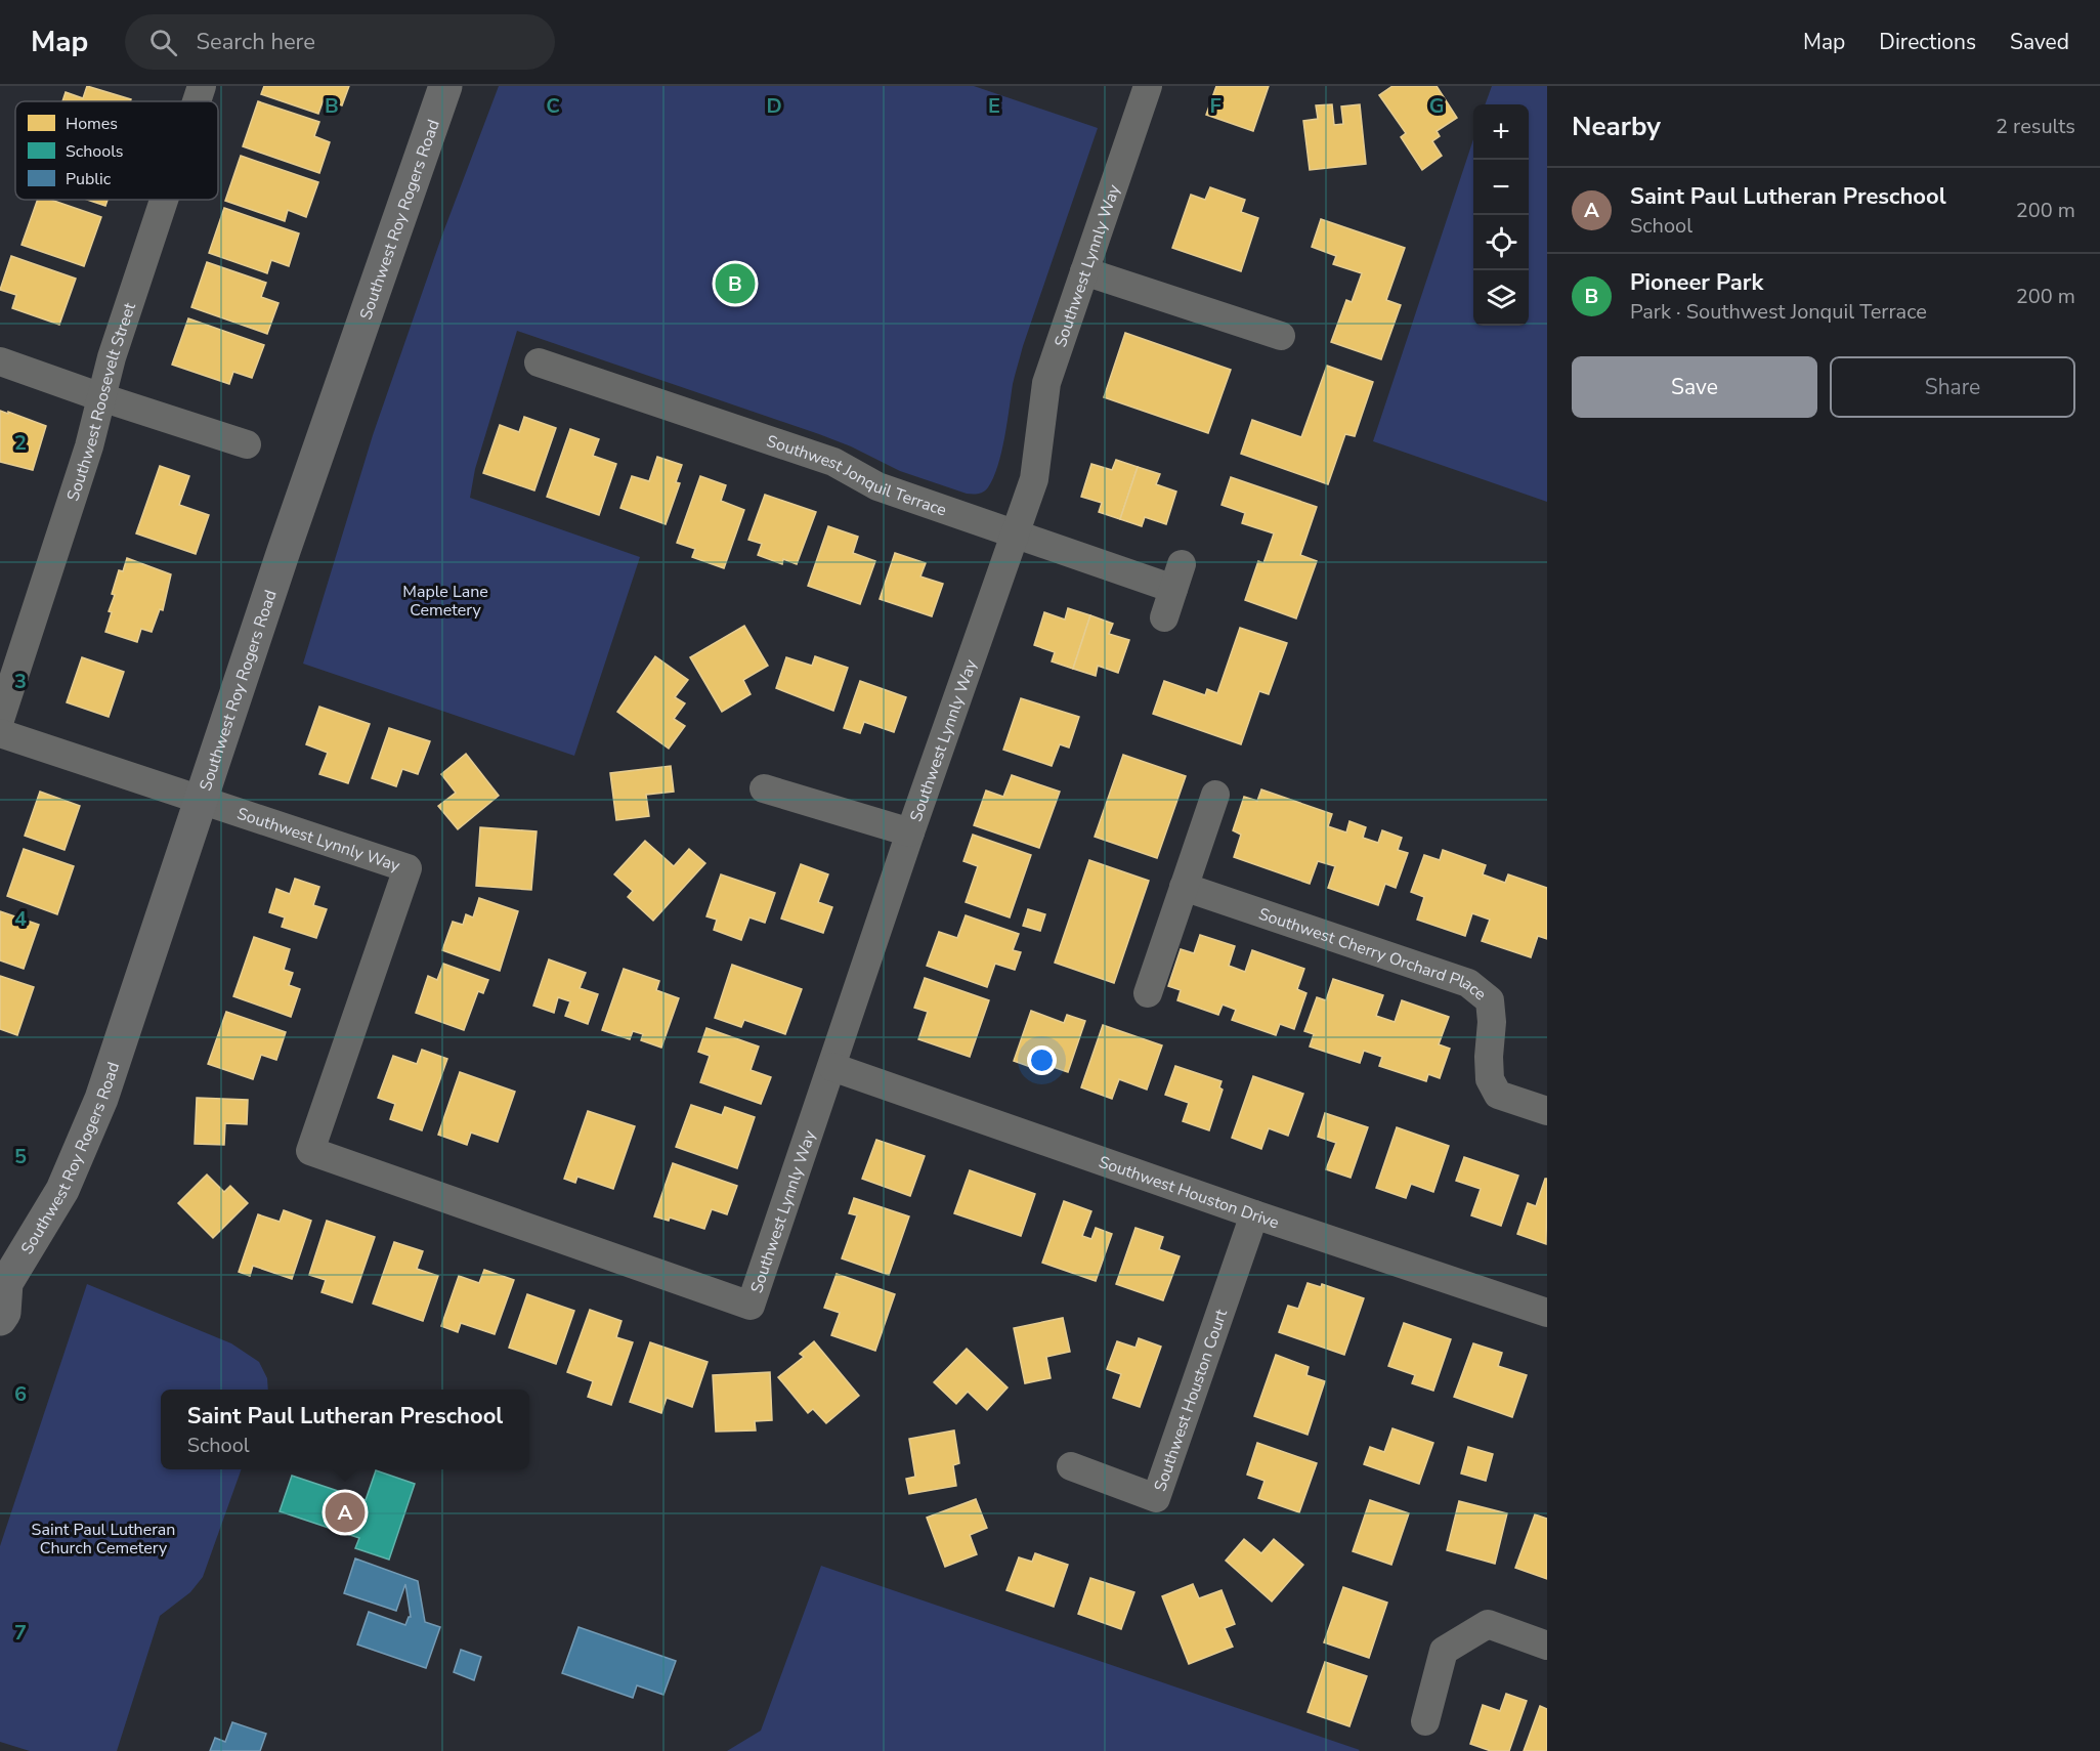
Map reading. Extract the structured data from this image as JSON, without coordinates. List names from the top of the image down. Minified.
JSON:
{"streets":{"main road":["Southwest Roy Rogers Road"],"street":["Southwest Lynnly Way","Southwest Roosevelt Street","Southwest Jonquil Terrace","Southwest Cherry Orchard Place","Southwest Houston Drive","Southwest Houston Court"]},"crossings":[["Southwest Roy Rogers Road","Southwest Lynnly Way"],["Southwest Lynnly Way","Southwest Jonquil Terrace"],["Southwest Lynnly Way","Southwest Houston Drive"],["Southwest Houston Drive","Southwest Houston Court"]],"parks":["Maple Lane Cemetery","Saint Paul Lutheran Church Cemetery"],"legend":["Homes","Schools","Public"],"page":{"header":"Map","search":"Search here","nav":["Map","Directions","Saved"],"heading":["Nearby","2 results"],"map_buttons":["+","−"],"list":[{"mark":"A","name":"Saint Paul Lutheran Preschool","note":"School","value":"200 m"},{"mark":"B","name":"Pioneer Park","note":"Park · Southwest Jonquil Terrace","value":"200 m"}],"pins":["B","A"],"buttons":["Save","Share"],"popup":["Saint Paul Lutheran Preschool","School"]},"grid":{"columns":["B","C","D","E","F","G"],"rows":["2","3","4","5","6","7"]}}
